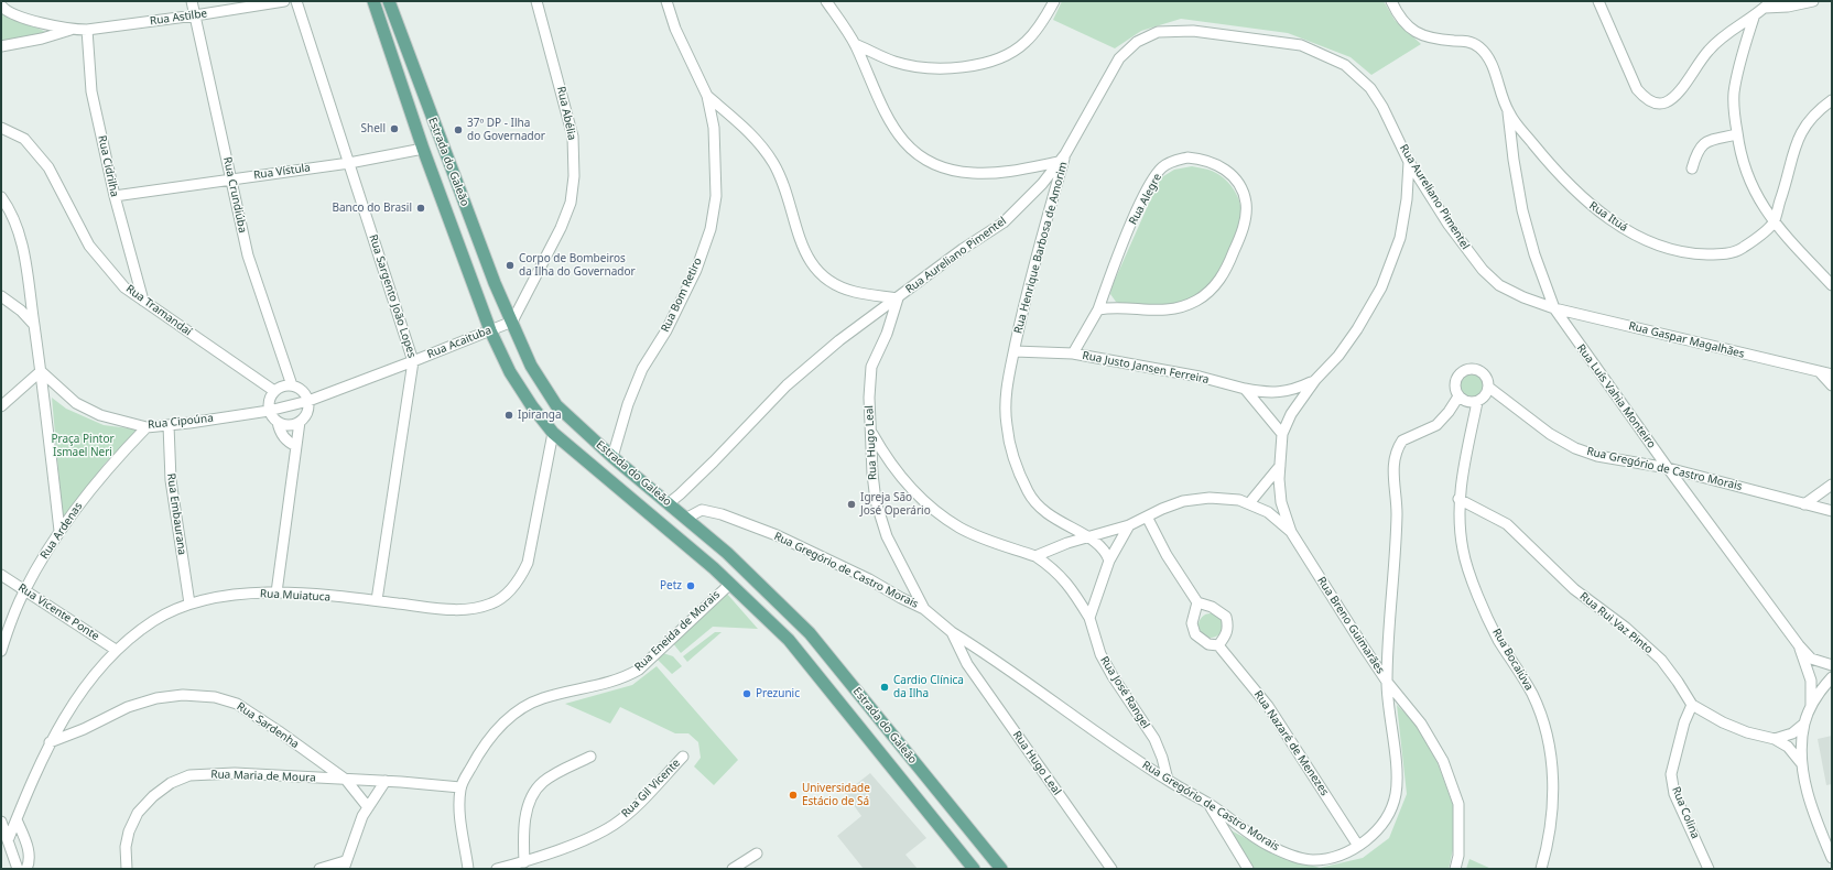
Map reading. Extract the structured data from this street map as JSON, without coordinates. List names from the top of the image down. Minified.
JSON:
{"streets":{"main road":["Estrada do Galeão"],"street":["Rua Astilbe","Rua Abélia","Rua Cidrilha","Rua Vístula","Rua Crundiúba","Rua Aureliano Pimentel","Rua Alegre","Rua Ituá","Rua Henrique Barbosa de Amorim","Rua Bom Retiro","Rua Sargento João Lopes","Rua Tramandaí","Rua Gaspar Magalhães","Rua Acaituba","Rua Justo Jansen Ferreira","Rua Luís Vahia Monteiro","Rua Cipoúna","Rua Hugo Leal","Rua Gregório de Castro Morais","Rua Embaurana","Rua Ardenas","Rua Muiatuca","Rua Vicente Ponte","Rua Rui Vaz Pinto","Rua Breno Guimarães","Rua Eneida de Morais","Rua Bocaiúva","Rua José Rangel","Rua Sardenha","Rua Nazaré de Menezes","Rua Maria de Moura","Rua Gil Vicente","Rua Colina"]},"crossings":[["Rua Astilbe","Rua Cidrilha"],["Rua Astilbe","Rua Crundiúba"],["Rua Abélia","Estrada do Galeão"],["Rua Abélia","Rua Acaituba"],["Estrada do Galeão","Rua Vístula"],["Estrada do Galeão","Rua Aureliano Pimentel"],["Estrada do Galeão","Rua Bom Retiro"],["Estrada do Galeão","Rua Acaituba"],["Estrada do Galeão","Rua Gregório de Castro Morais"],["Estrada do Galeão","Rua Muiatuca"],["Estrada do Galeão","Rua Eneida de Morais"],["Rua Cidrilha","Rua Vístula"],["Rua Cidrilha","Rua Tramandaí"],["Rua Vístula","Rua Crundiúba"],["Rua Vístula","Rua Sargento João Lopes"],["Rua Aureliano Pimentel","Rua Henrique Barbosa de Amorim"],["Rua Aureliano Pimentel","Rua Gaspar Magalhães"],["Rua Aureliano Pimentel","Rua Luís Vahia Monteiro"],["Rua Aureliano Pimentel","Rua Hugo Leal"],["Rua Aureliano Pimentel","Rua Breno Guimarães"],["Rua Alegre","Rua Justo Jansen Ferreira"],["Rua Ituá","Rua Luís Vahia Monteiro"],["Rua Henrique Barbosa de Amorim","Rua Justo Jansen Ferreira"],["Rua Sargento João Lopes","Rua Acaituba"],["Rua Sargento João Lopes","Rua Muiatuca"],["Rua Gaspar Magalhães","Rua Luís Vahia Monteiro"],["Rua Acaituba","Rua Cipoúna"],["Rua Justo Jansen Ferreira","Rua Breno Guimarães"],["Rua Luís Vahia Monteiro","Rua Gregório de Castro Morais"],["Rua Cipoúna","Rua Embaurana"],["Rua Cipoúna","Rua Ardenas"],["Rua Hugo Leal","Rua Gregório de Castro Morais"],["Rua Hugo Leal","Rua José Rangel"],["Rua Gregório de Castro Morais","Rua Breno Guimarães"],["Rua Gregório de Castro Morais","Rua Bocaiúva"],["Rua Gregório de Castro Morais","Rua José Rangel"],["Rua Gregório de Castro Morais","Rua Nazaré de Menezes"],["Rua Embaurana","Rua Muiatuca"],["Rua Ardenas","Rua Vicente Ponte"],["Rua Muiatuca","Rua Vicente Ponte"],["Rua Muiatuca","Rua Sardenha"],["Rua Rui Vaz Pinto","Rua Bocaiúva"],["Rua Rui Vaz Pinto","Rua Colina"],["Rua Eneida de Morais","Rua Maria de Moura"],["Rua Sardenha","Rua Maria de Moura"]],"parks":["Praça Pintor Ismael Neri"],"places":["Shell","37º DP - Ilha do Governador","Banco do Brasil","Corpo de Bombeiros da Ilha do Governador","Ipiranga","Igreja São José Operário","Petz","Cardio Clínica da Ilha","Prezunic","Universidade Estácio de Sá"]}
